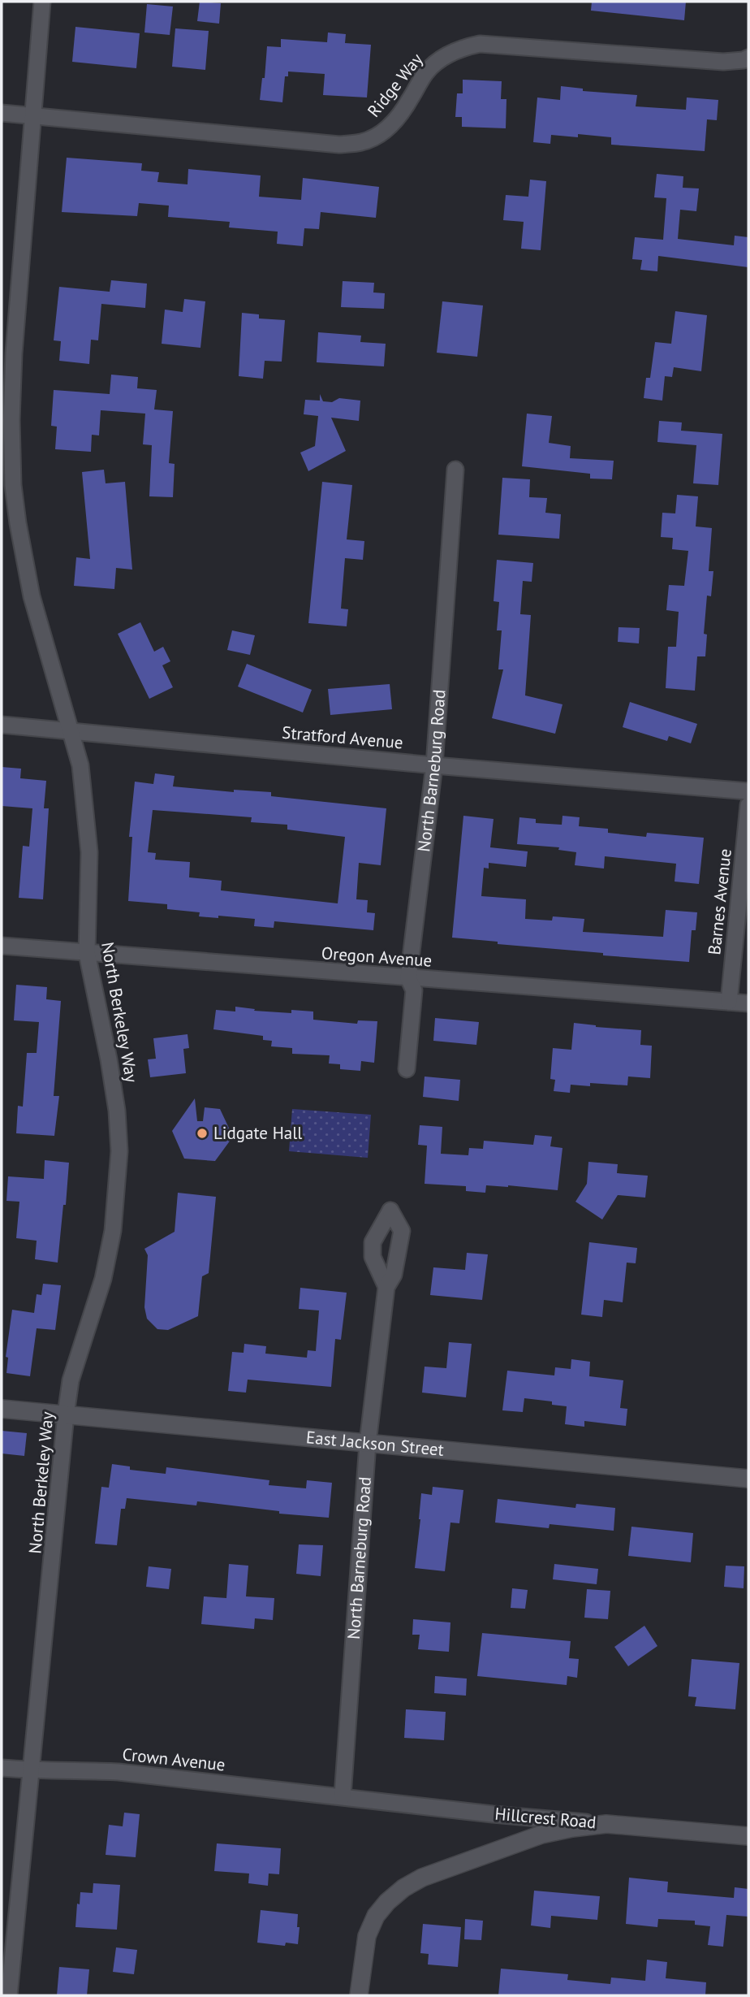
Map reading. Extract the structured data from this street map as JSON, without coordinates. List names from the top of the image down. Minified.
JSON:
{"streets":{"street":["Ridge Way","Stratford Avenue","North Barneburg Road","Barnes Avenue","Oregon Avenue","North Berkeley Way","East Jackson Street","Crown Avenue","Hillcrest Road"]},"crossings":[["Ridge Way","North Berkeley Way"],["Stratford Avenue","North Barneburg Road"],["Stratford Avenue","North Berkeley Way"],["North Barneburg Road","Oregon Avenue"],["North Barneburg Road","East Jackson Street"],["North Barneburg Road","Crown Avenue"],["North Barneburg Road","Hillcrest Road"],["Barnes Avenue","Oregon Avenue"],["Oregon Avenue","North Berkeley Way"],["North Berkeley Way","East Jackson Street"],["North Berkeley Way","Crown Avenue"],["Crown Avenue","Hillcrest Road"]],"places":["Lidgate Hall"]}
